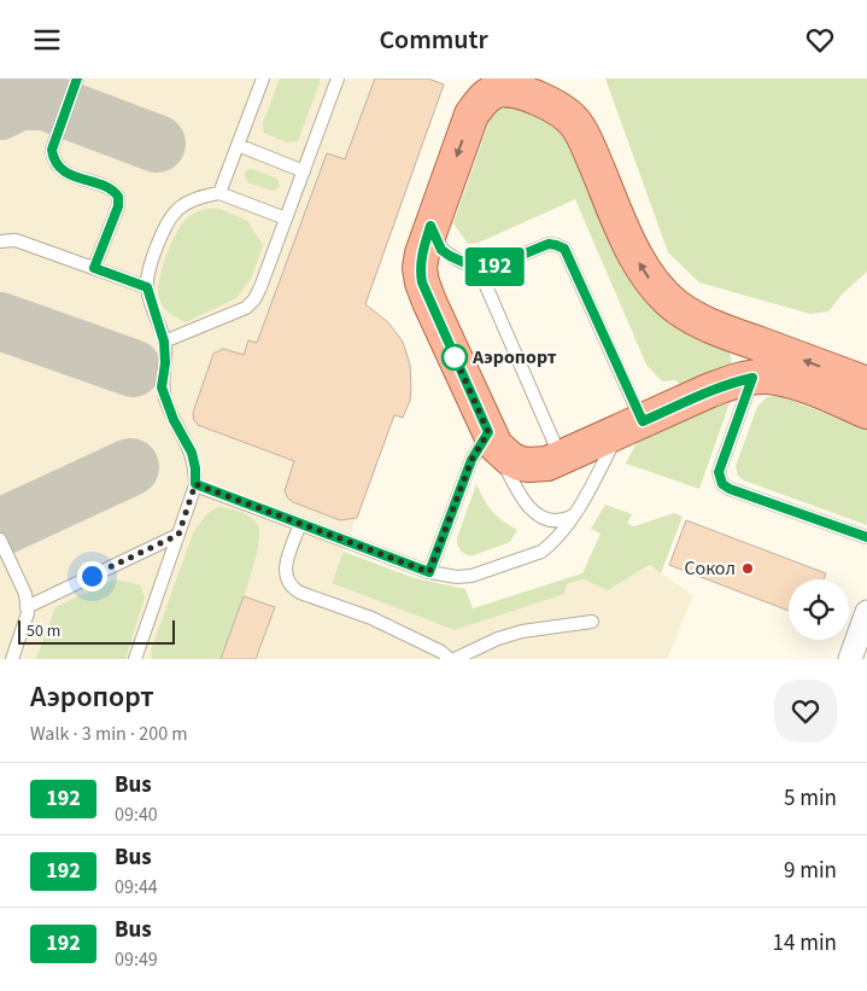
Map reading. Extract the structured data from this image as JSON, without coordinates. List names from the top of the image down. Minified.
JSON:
{"places":["Аэропорт","Сокол"],"lines":["bus line 192"],"scale_bar":"50 m","page":{"header":"Commutr","on_map":"192","scale":"50 m","heading":["Аэропорт","Walk · 3 min · 200 m"],"list":[{"mark":"192","name":"Bus","note":"09:40","value":"5 min"},{"mark":"192","name":"Bus","note":"09:44","value":"9 min"},{"mark":"192","name":"Bus","note":"09:49","value":"14 min"}]}}
